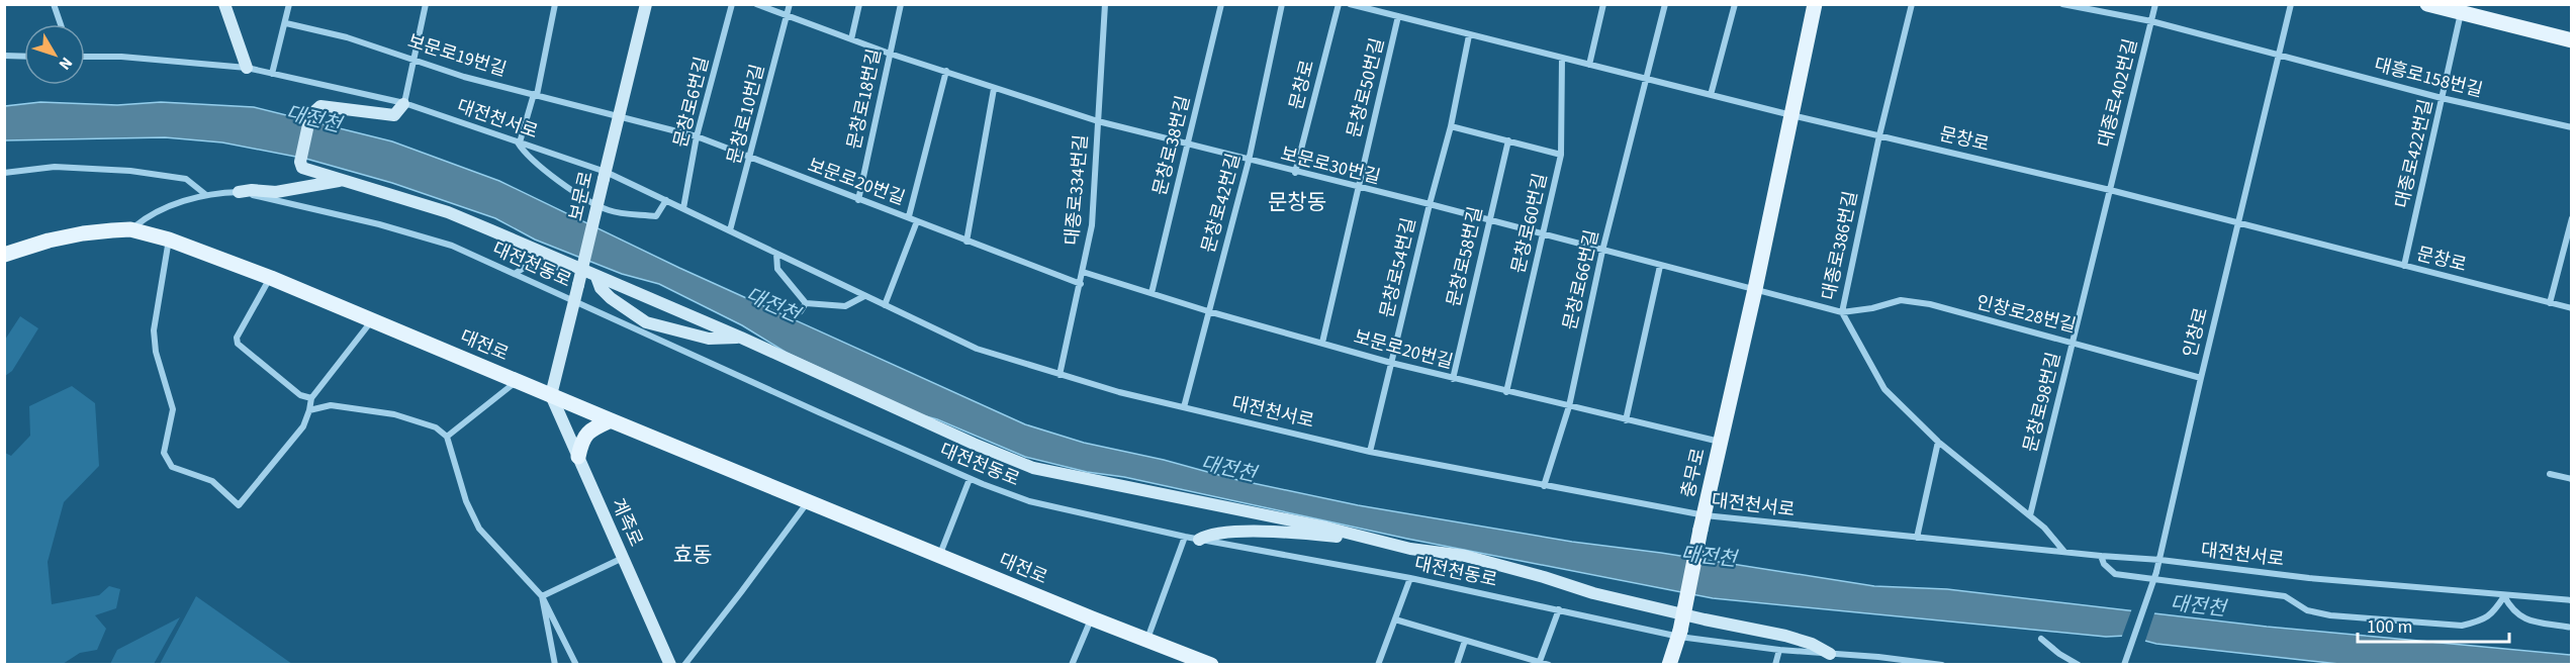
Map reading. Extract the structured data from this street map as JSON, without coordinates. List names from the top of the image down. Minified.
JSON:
{"streets":{"main road":["보문로","대전로","충무로","계족로"],"street":["보문로19번길","대흥로158번길","문창로","문창로50번길","대종로402번길","문창로18번길","문창로6번길","문창로10번길","대전천서로","문창로38번길","대종로422번길","보문로30번길","보문로20번길","대종로334번길","문창로42번길","문창로60번길","대종로386번길","문창로58번길","대전천동로","문창로54번길","문창로66번길","인창로28번길","인창로","문창로98번길"]},"crossings":[["보문로19번길","보문로20번길"],["보문로19번길","보문로"],["대흥로158번길","대종로402번길"],["대흥로158번길","대종로422번길"],["대흥로158번길","인창로"],["문창로","문창로50번길"],["문창로","대종로402번길"],["문창로","대종로422번길"],["문창로","보문로30번길"],["문창로","문창로60번길"],["문창로","대종로386번길"],["문창로","문창로54번길"],["문창로","문창로66번길"],["문창로","인창로"],["문창로","문창로98번길"],["문창로","충무로"],["문창로50번길","보문로30번길"],["문창로50번길","보문로20번길"],["대종로402번길","문창로98번길"],["문창로18번길","보문로30번길"],["문창로18번길","보문로20번길"],["문창로6번길","대전천서로"],["문창로6번길","보문로20번길"],["문창로10번길","대전천서로"],["문창로10번길","보문로30번길"],["문창로10번길","보문로20번길"],["대전천서로","대종로334번길"],["대전천서로","보문로"],["대전천서로","문창로42번길"],["대전천서로","대종로386번길"],["대전천서로","문창로54번길"],["대전천서로","문창로66번길"],["대전천서로","인창로"],["대전천서로","충무로"],["문창로38번길","보문로30번길"],["문창로38번길","보문로20번길"],["보문로30번길","대종로334번길"],["보문로30번길","문창로42번길"],["보문로30번길","문창로60번길"],["보문로30번길","문창로58번길"],["보문로30번길","문창로54번길"],["보문로30번길","문창로66번길"],["보문로30번길","충무로"],["보문로20번길","대종로334번길"],["보문로20번길","보문로"],["보문로20번길","문창로42번길"],["보문로20번길","문창로60번길"],["보문로20번길","문창로58번길"],["보문로20번길","문창로54번길"],["보문로20번길","문창로66번길"],["보문로20번길","충무로"],["보문로","대전천동로"],["보문로","대전로"],["보문로","계족로"],["대종로386번길","인창로28번길"],["대종로386번길","문창로98번길"],["대전천동로","대전로"],["대전천동로","충무로"],["인창로28번길","인창로"],["인창로28번길","문창로98번길"],["대전로","계족로"]],"districts":["문창동","효동"],"water":["대전천"],"scale_bar":"100 m","north":"bottom right"}
